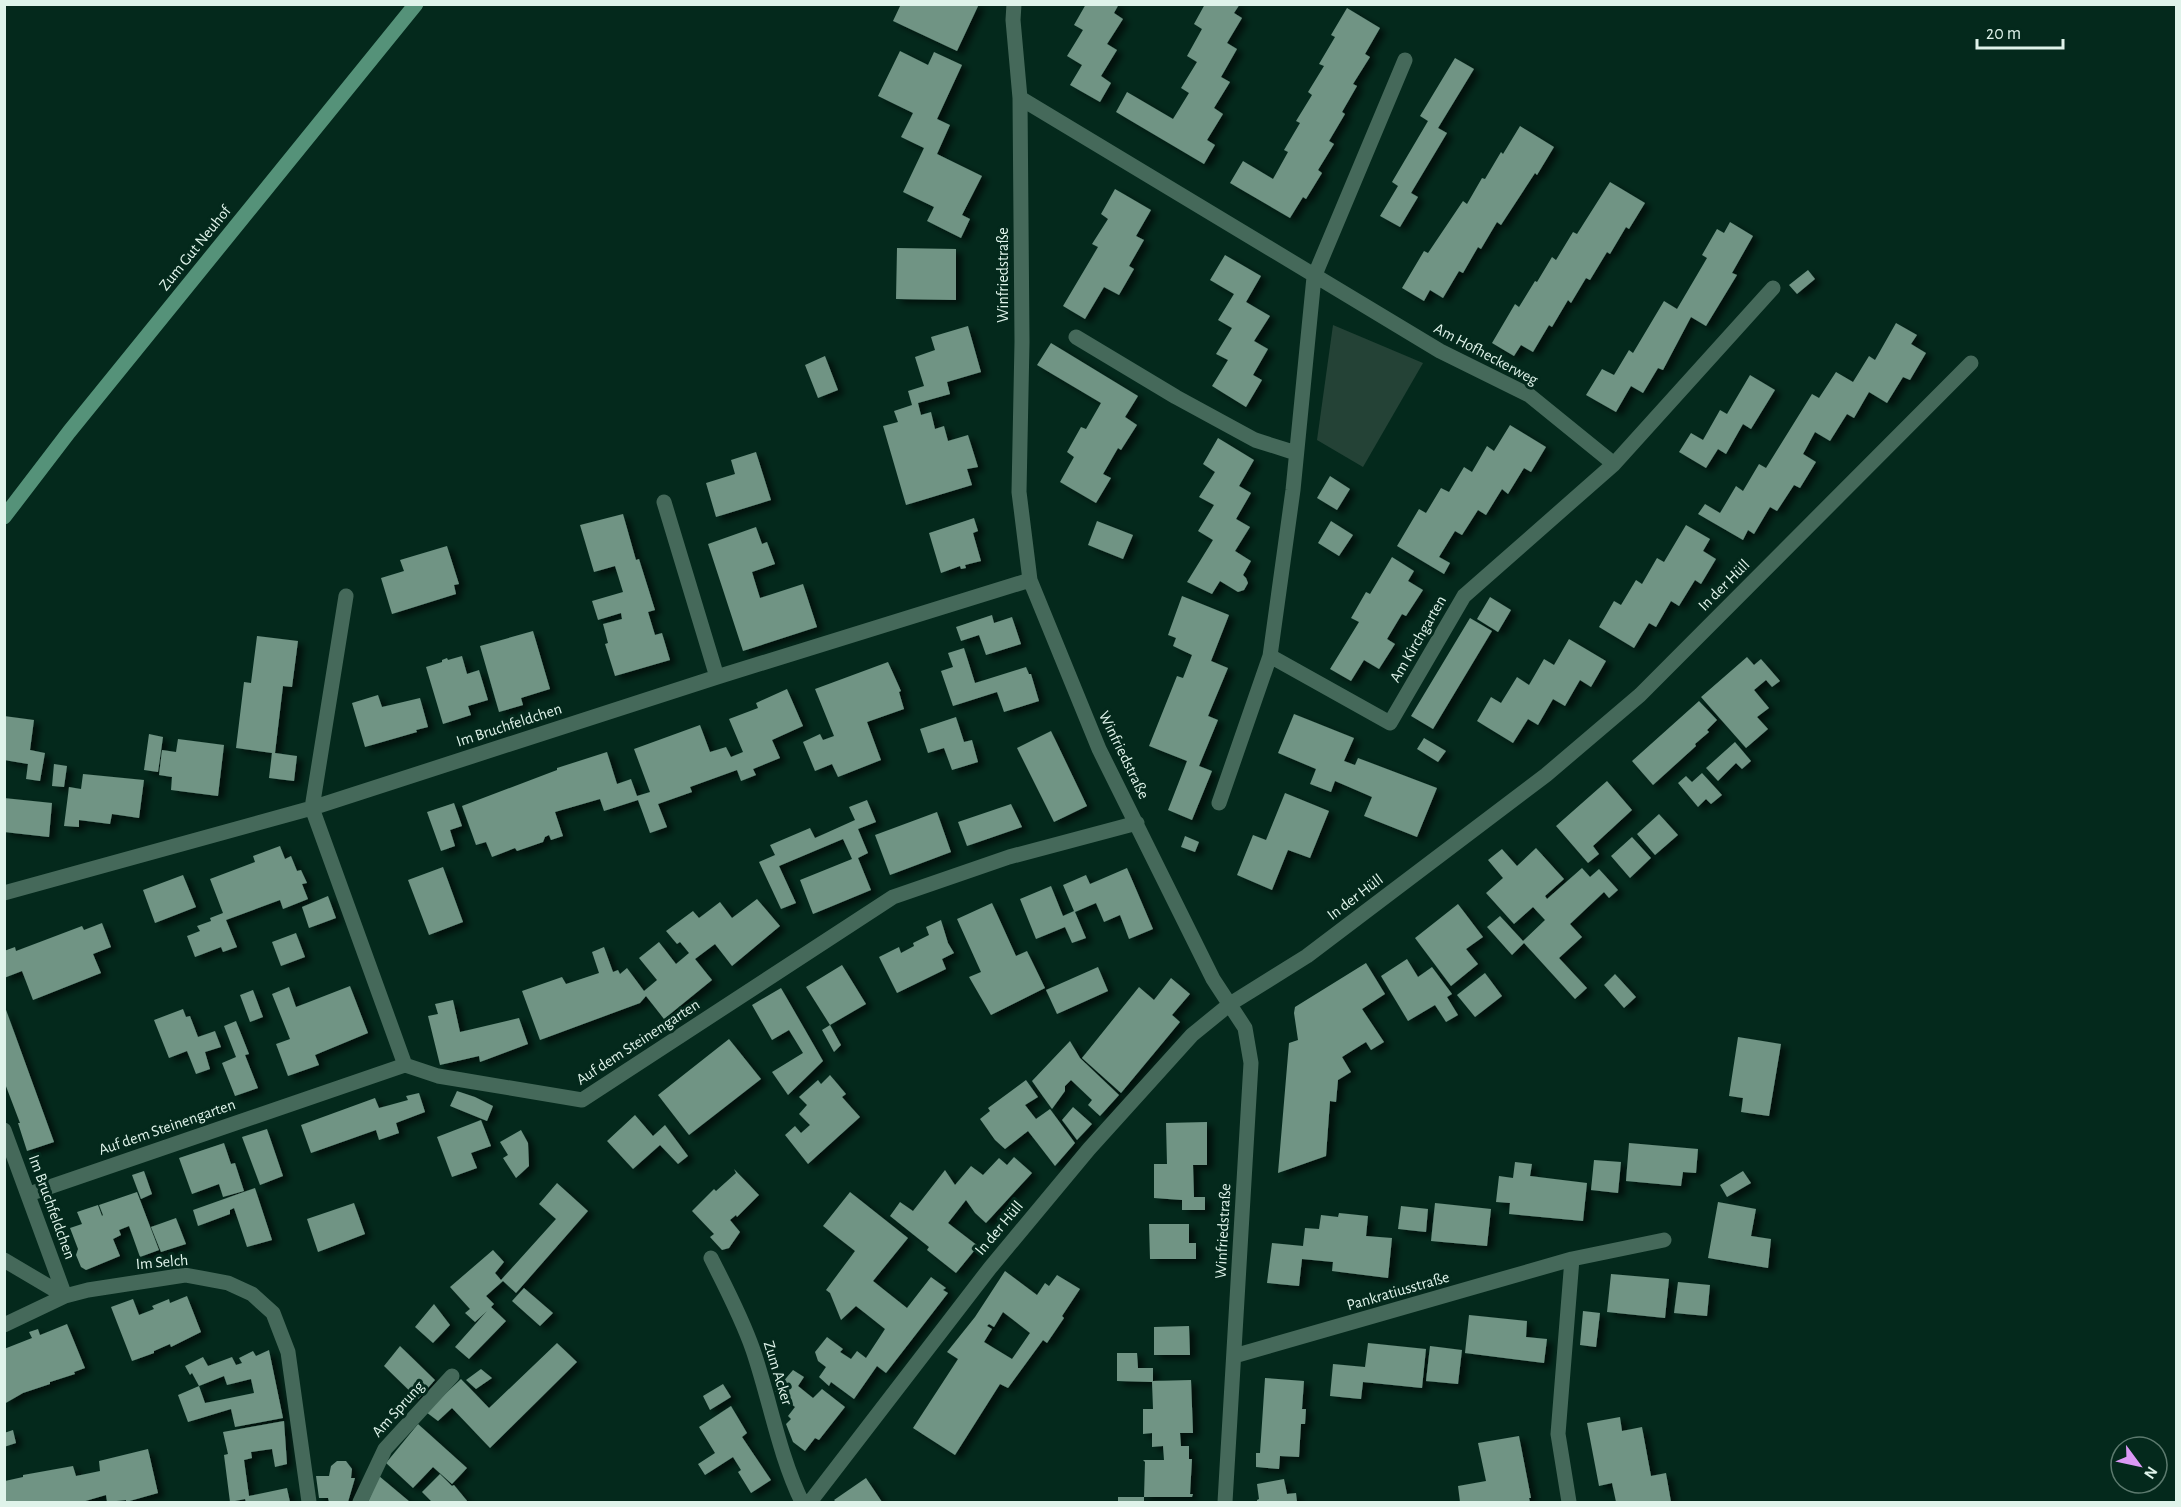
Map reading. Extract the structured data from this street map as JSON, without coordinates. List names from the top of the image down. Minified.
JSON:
{"streets":{"main road":["Zum Gut Neuhof"],"street":["Winfriedstraße","Am Hofheckerweg","In der Hüll","Am Kirchgarten","Im Bruchfeldchen","Auf dem Steinengarten","Im Selch","Pankratiusstraße","Zum Acker","Am Sprung"]},"crossings":[["Winfriedstraße","Am Hofheckerweg"],["Winfriedstraße","In der Hüll"],["Winfriedstraße","Im Bruchfeldchen"],["Winfriedstraße","Auf dem Steinengarten"],["Winfriedstraße","Pankratiusstraße"],["Am Hofheckerweg","Am Kirchgarten"],["Im Bruchfeldchen","Auf dem Steinengarten"],["Im Bruchfeldchen","Im Selch"]],"scale_bar":"20 m","north":"bottom right"}
